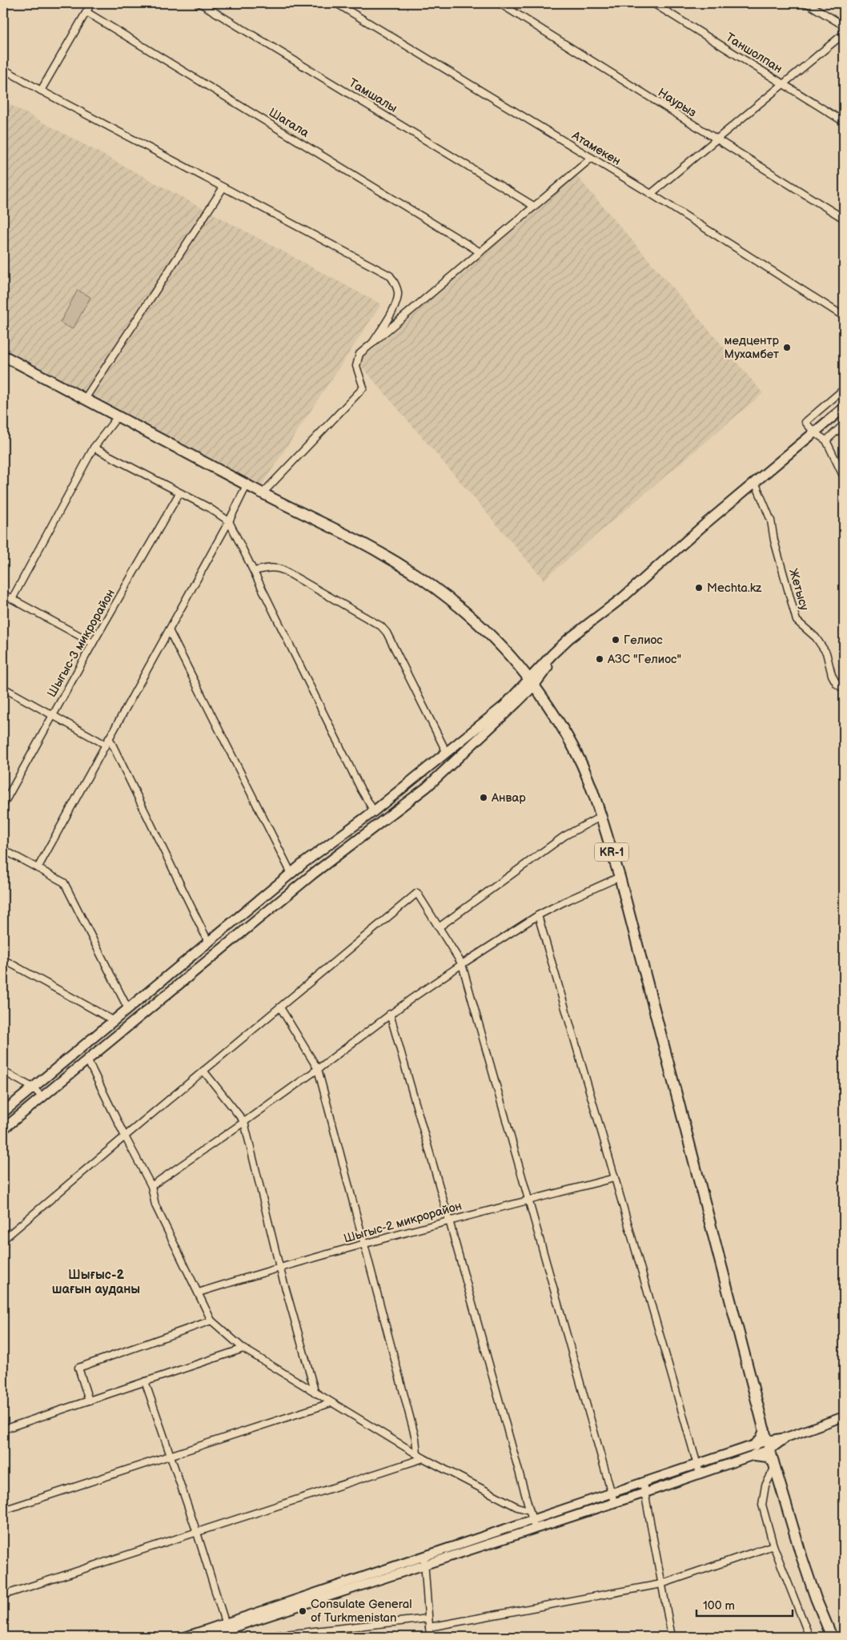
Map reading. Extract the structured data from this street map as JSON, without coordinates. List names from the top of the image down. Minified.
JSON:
{"streets":{"main road":["KR-1"],"street":["Таншолпан","Тамшалы","Наурыз","Шагала","Атамекен","Жетысу","Шыгыс-3 микрорайон","Шыгыс-2 микрорайон"]},"districts":["Шығыс-2 шағын ауданы"],"places":["медцентр Мухамбет","Mechta.kz","Гелиос","АЗС \"Гелиос\"","Анвар","Consulate General of Turkmenistan"],"scale_bar":"100 m"}
